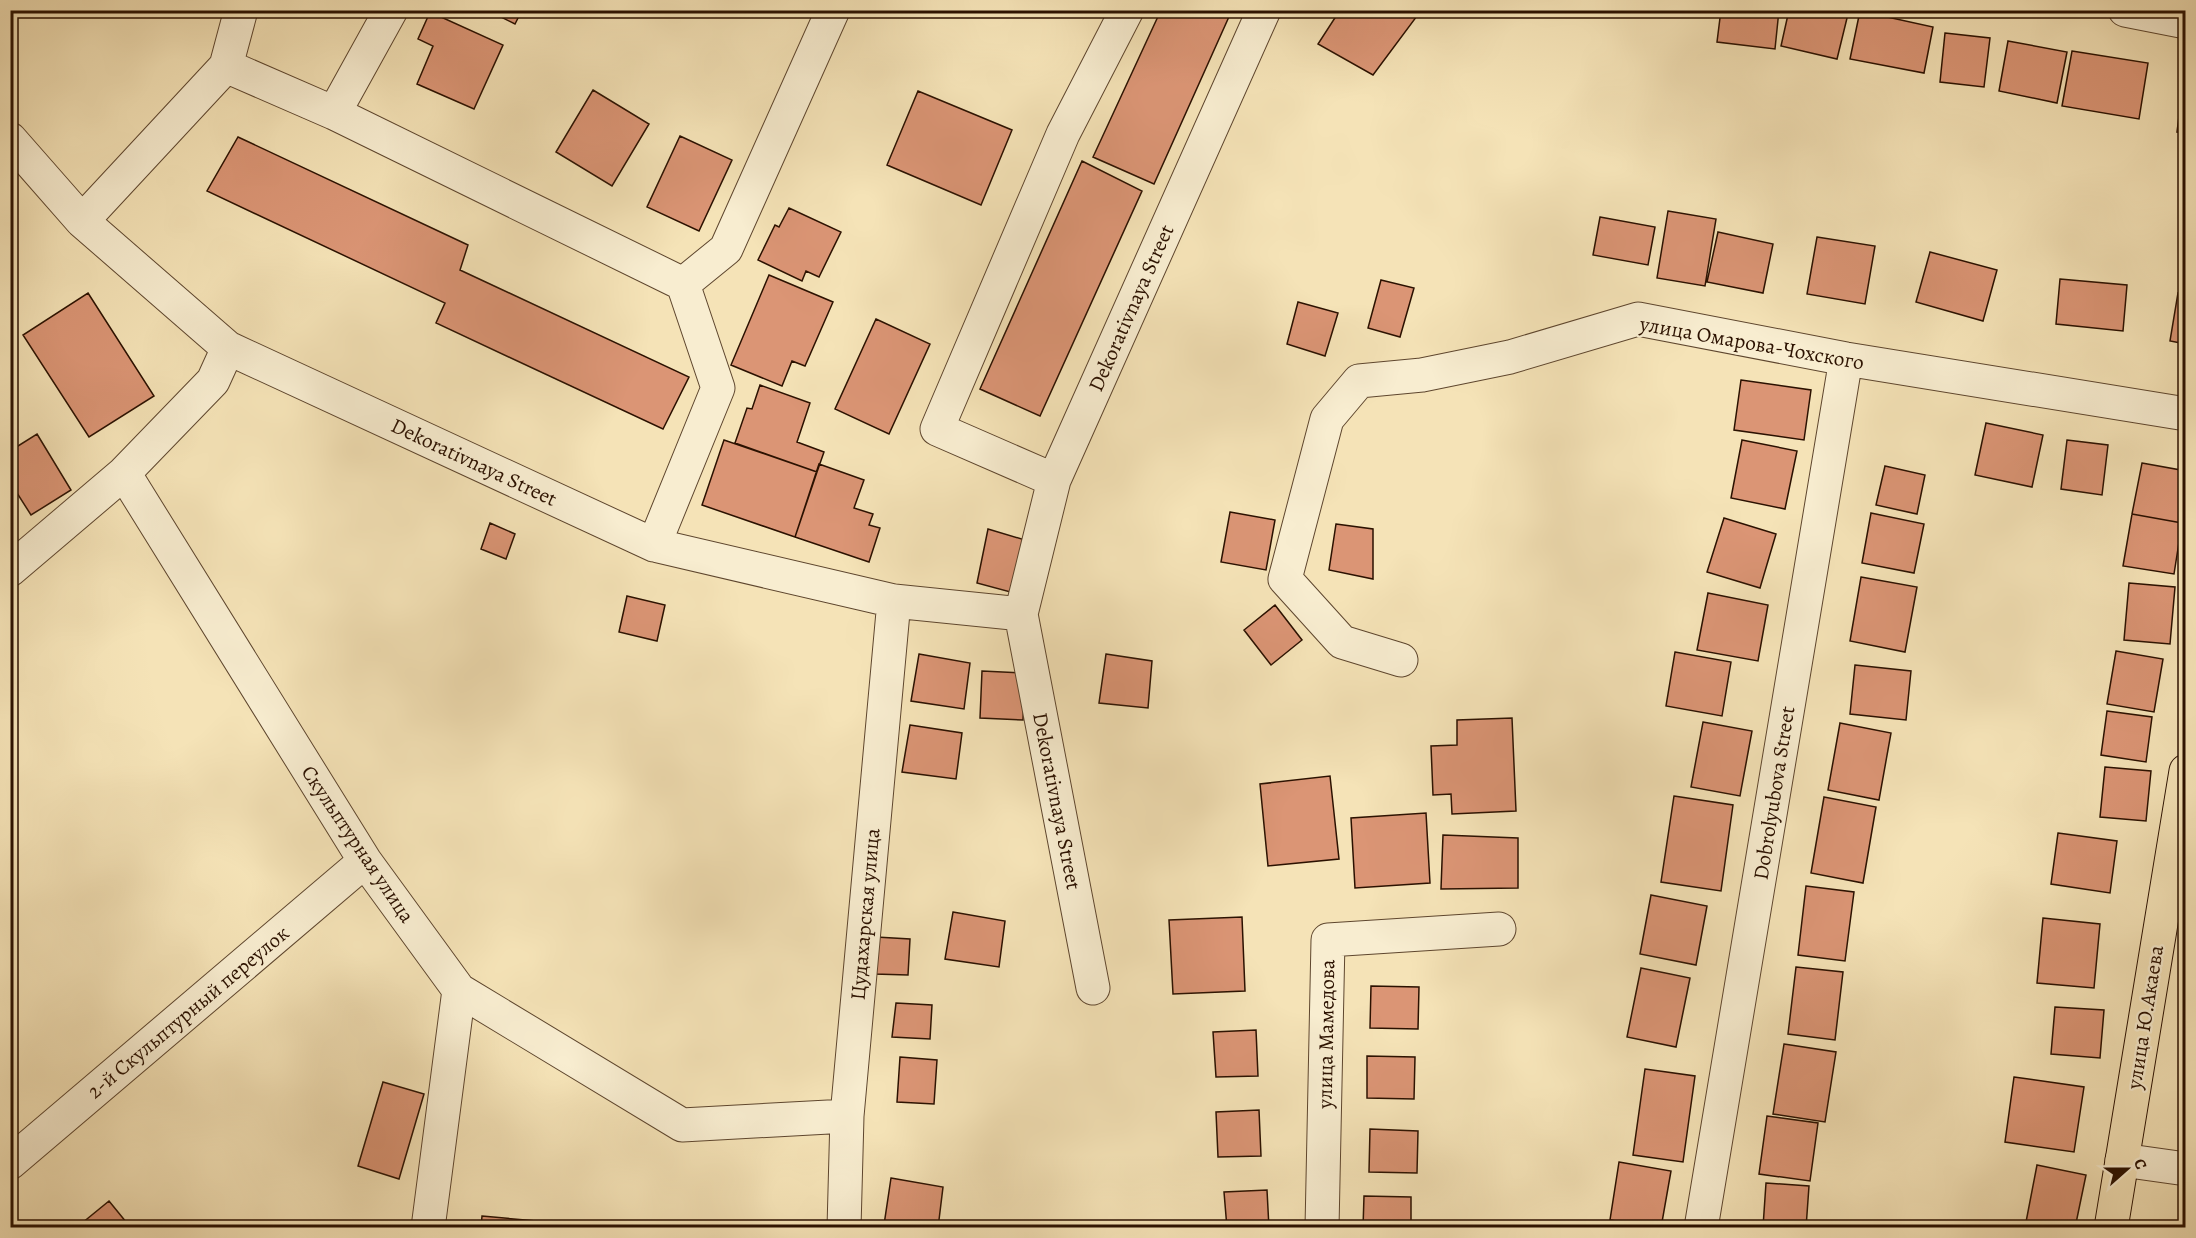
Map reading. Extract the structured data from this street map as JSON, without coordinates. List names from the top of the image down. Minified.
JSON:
{"streets":{"main road":["улица Ю.Акаева"],"street":["Dekorativnaya Street","улица Омарова-Чохского","Dobrolyubova Street","Скульптурная улица","Цудахарская улица","2-й Скульптурный переулок","улица Мамедова"]},"crossings":[["Dekorativnaya Street","Цудахарская улица"],["улица Омарова-Чохского","Dobrolyubova Street"],["Скульптурная улица","Цудахарская улица"],["Скульптурная улица","2-й Скульптурный переулок"]],"north":"right"}
